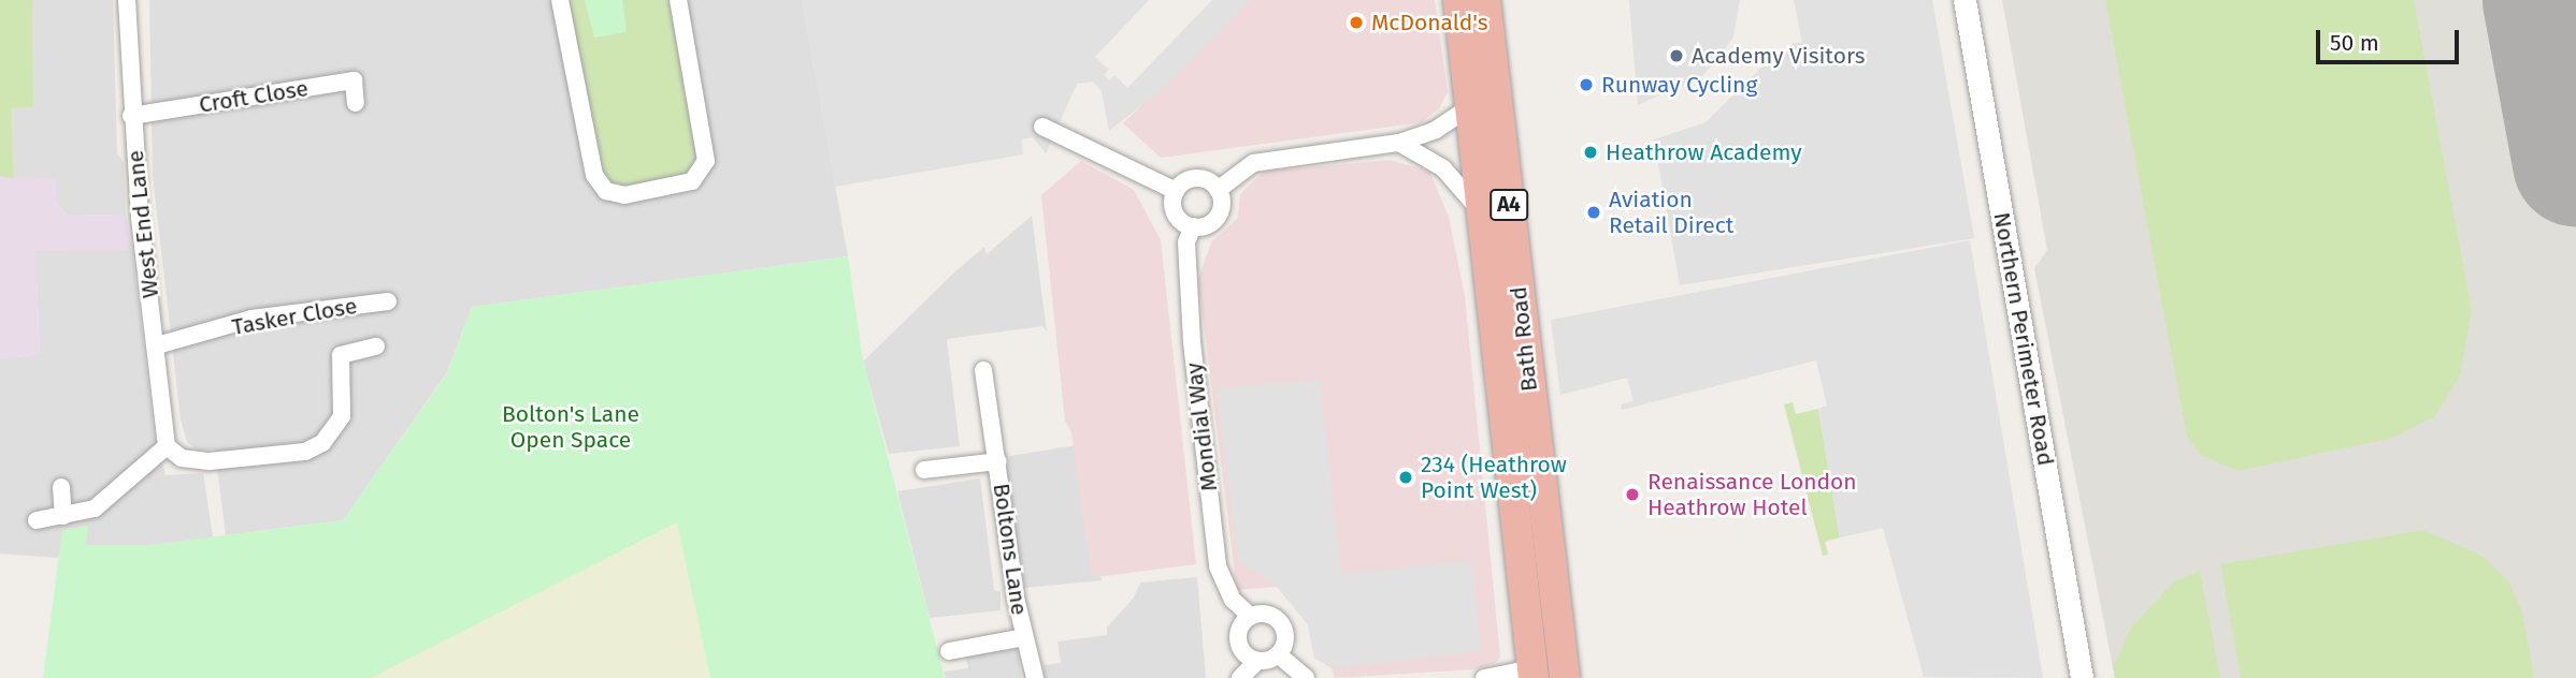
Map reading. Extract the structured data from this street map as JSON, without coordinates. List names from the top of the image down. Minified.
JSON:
{"streets":{"highway":["A4","Bath Road"],"street":["Croft Close","West End Lane","Tasker Close","Northern Perimeter Road","Mondial Way","Boltons Lane"]},"crossings":[["Croft Close","West End Lane"],["West End Lane","Tasker Close"]],"parks":["Bolton's Lane Open Space"],"places":["McDonald's","Academy Visitors","Runway Cycling","Heathrow Academy","Aviation Retail Direct","234 (Heathrow Point West)","Renaissance London Heathrow Hotel"],"scale_bar":"50 m"}
